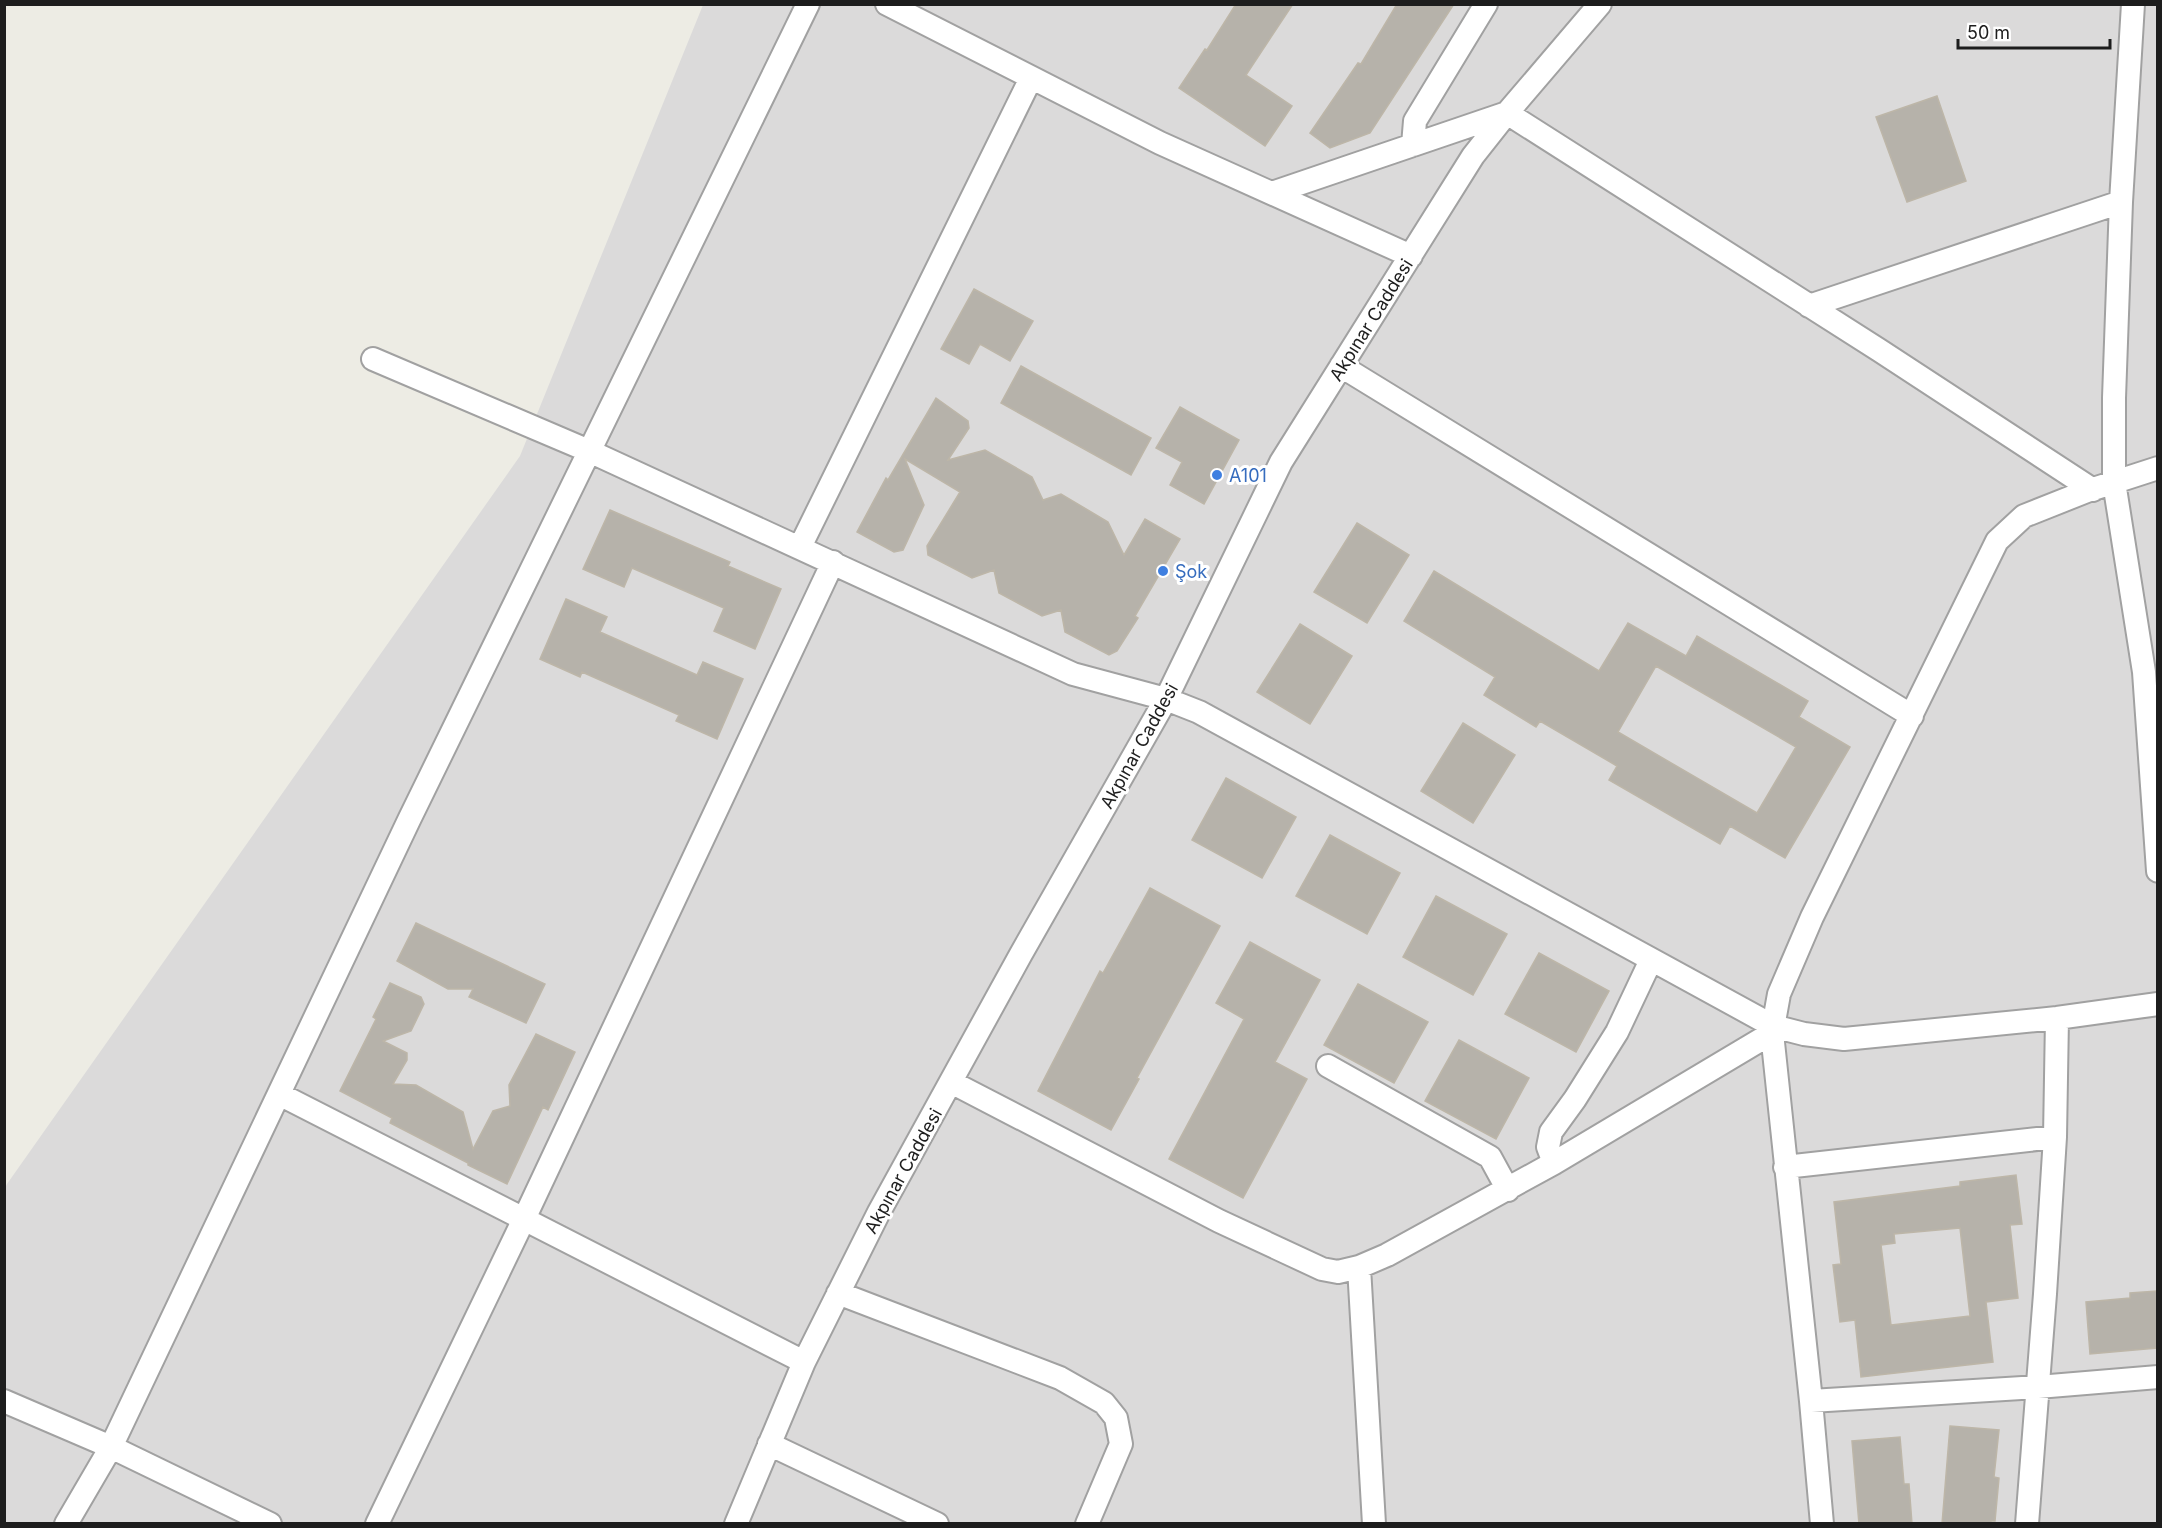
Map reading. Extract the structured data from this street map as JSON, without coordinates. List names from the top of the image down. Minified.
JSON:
{"streets":{"street":["Akpınar Caddesi"]},"places":["A101","Şok"],"scale_bar":"50 m"}
